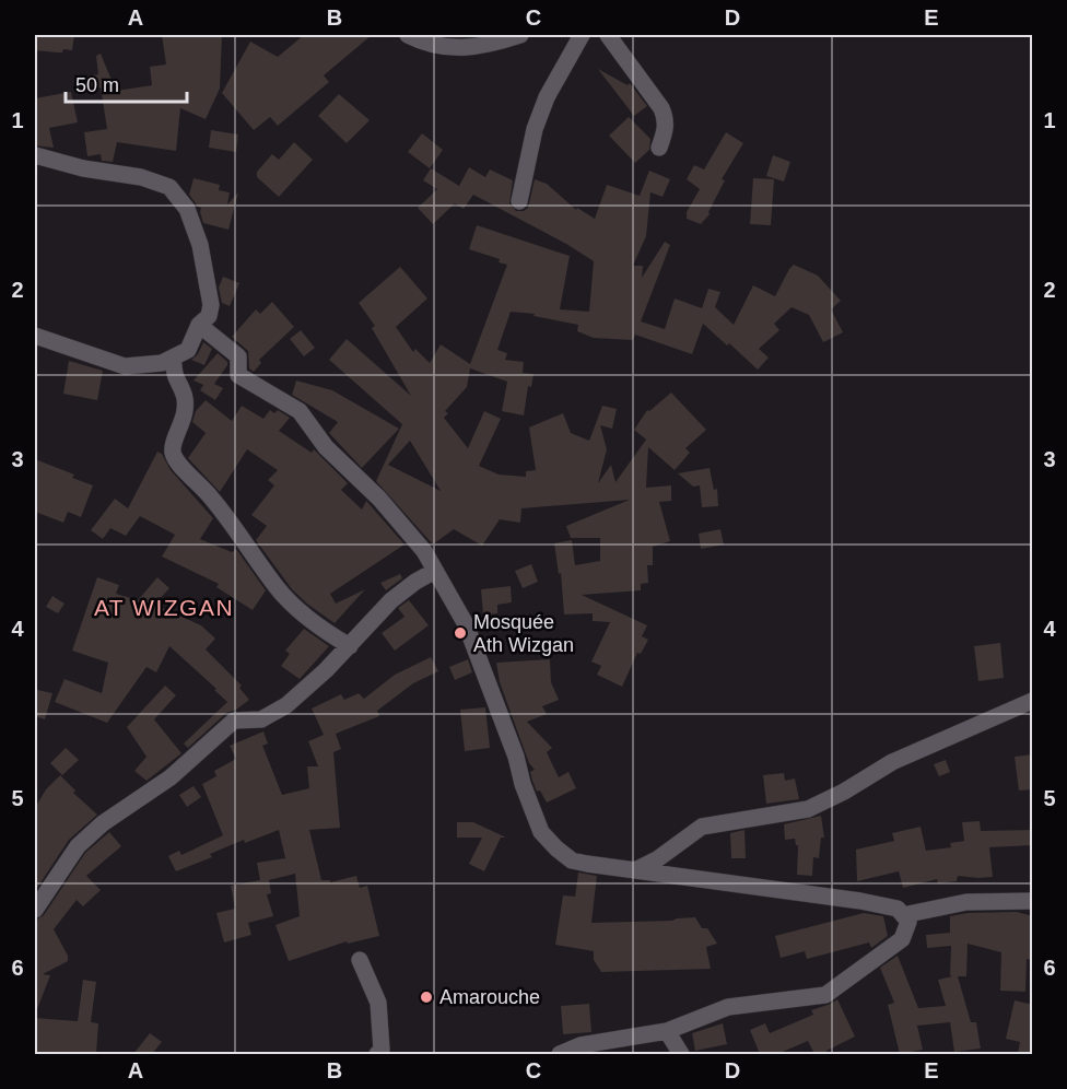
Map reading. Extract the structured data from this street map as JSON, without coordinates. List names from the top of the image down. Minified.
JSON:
{"districts":["AT WIZGAN"],"places":["Mosquée Ath Wizgan","Amarouche"],"scale_bar":"50 m","grid":{"columns":["A","B","C","D","E"],"rows":["1","2","3","4","5","6"]}}
